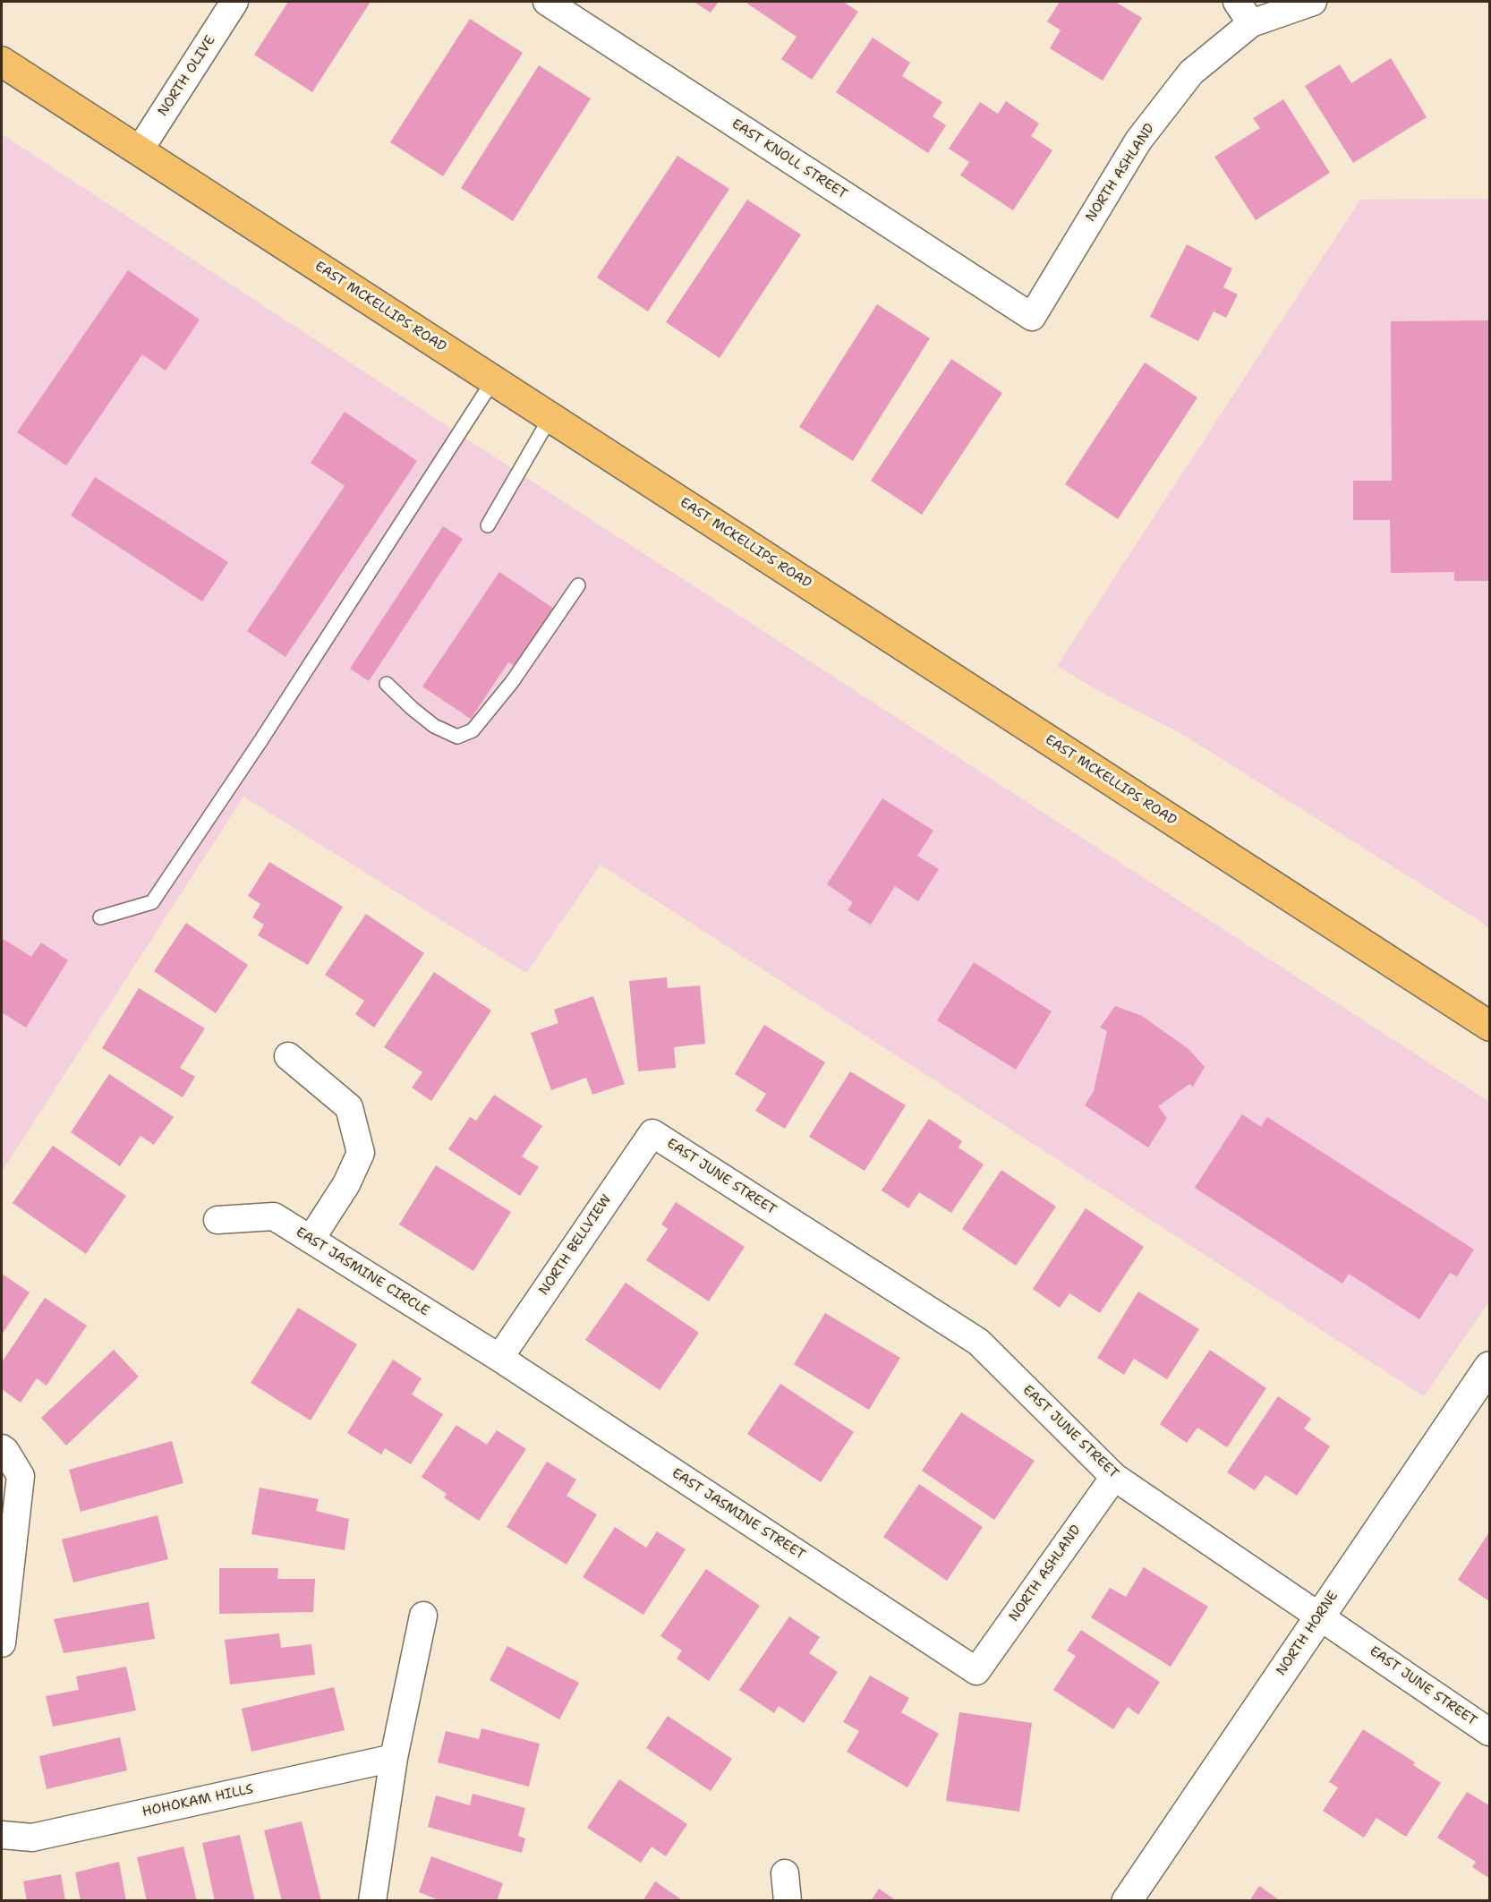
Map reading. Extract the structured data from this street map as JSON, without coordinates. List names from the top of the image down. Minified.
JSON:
{"streets":{"main road":["EAST MCKELLIPS ROAD"],"street":["NORTH OLIVE","EAST KNOLL STREET","NORTH ASHLAND","EAST JUNE STREET","NORTH BELLVIEW","EAST JASMINE CIRCLE","EAST JASMINE STREET","NORTH HORNE","HOHOKAM HILLS"]},"crossings":[["NORTH OLIVE","EAST MCKELLIPS ROAD"],["EAST KNOLL STREET","NORTH ASHLAND"],["NORTH ASHLAND","EAST JUNE STREET"],["NORTH ASHLAND","EAST JASMINE STREET"],["EAST JUNE STREET","NORTH BELLVIEW"],["EAST JUNE STREET","NORTH HORNE"],["NORTH BELLVIEW","EAST JASMINE CIRCLE"],["NORTH BELLVIEW","EAST JASMINE STREET"],["EAST JASMINE CIRCLE","EAST JASMINE STREET"]]}
